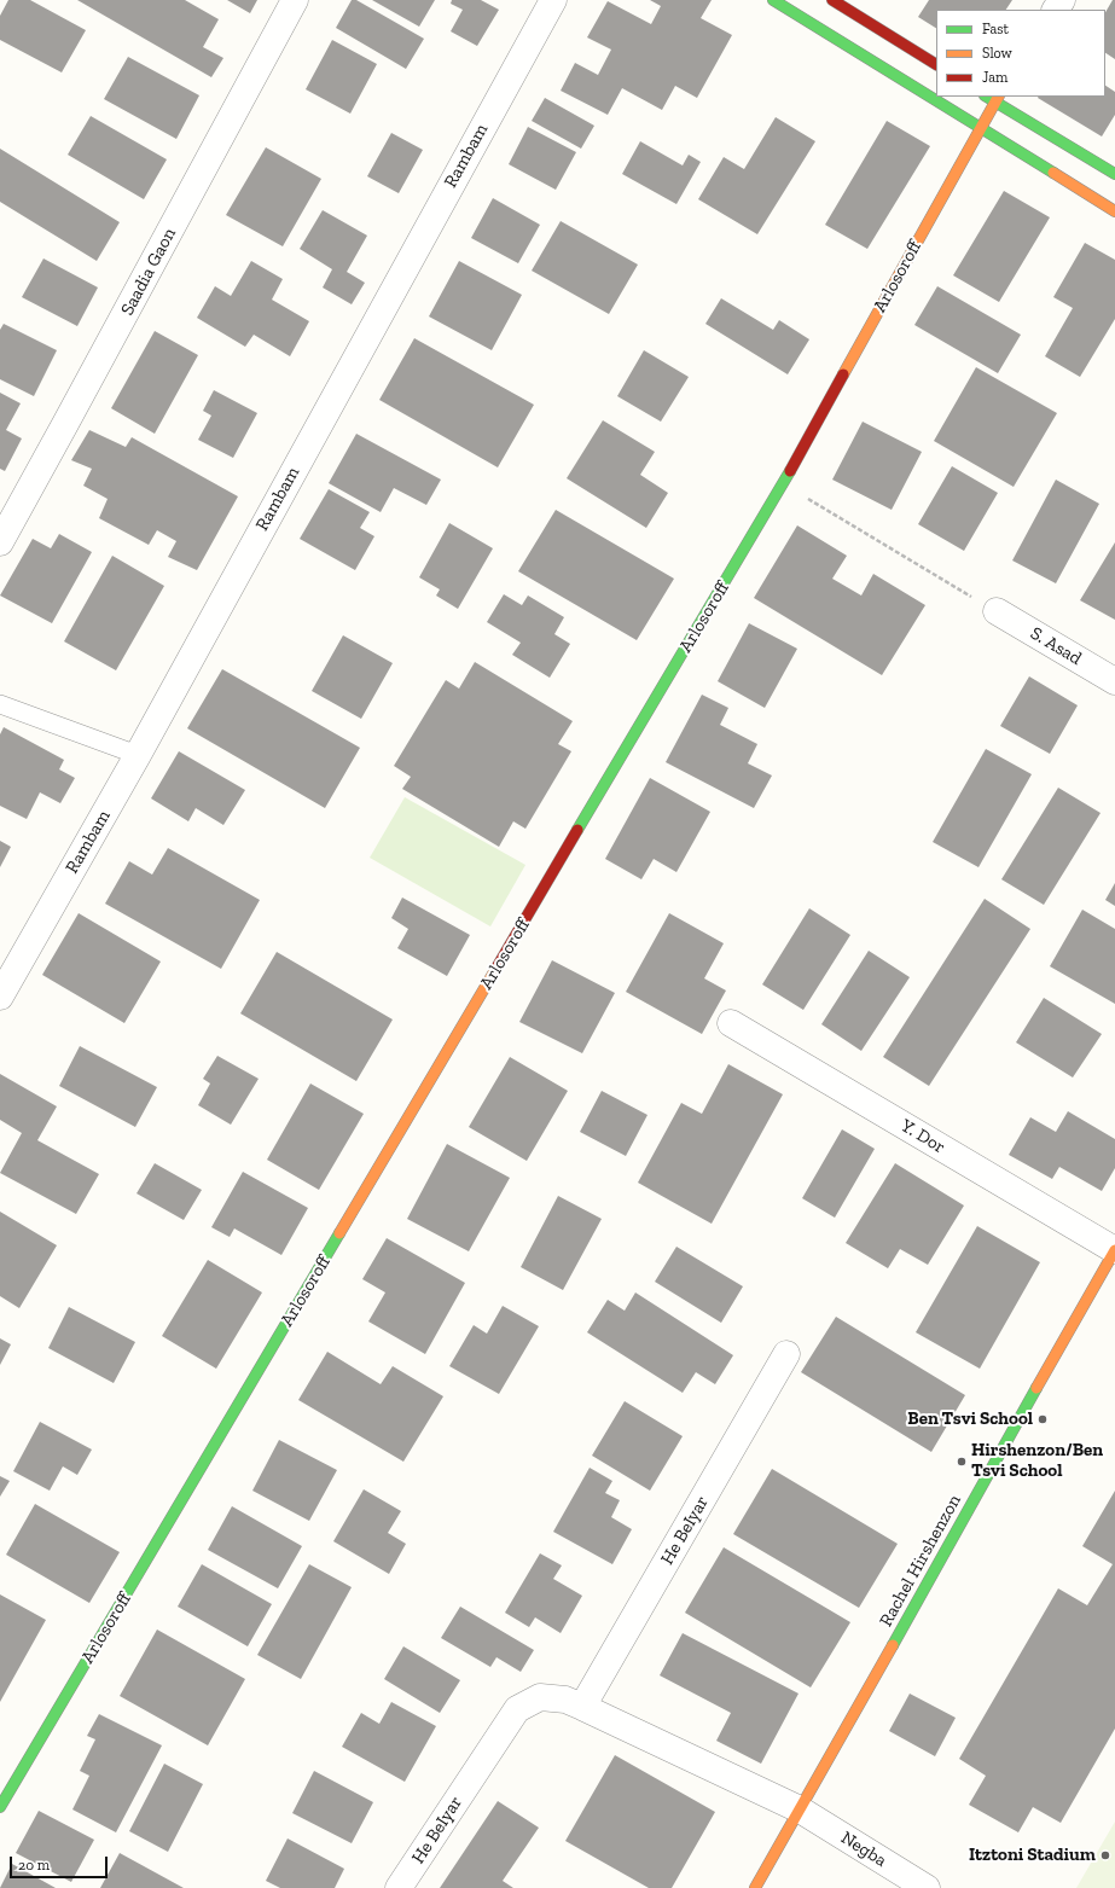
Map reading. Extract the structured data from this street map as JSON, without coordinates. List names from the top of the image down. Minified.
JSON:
{"streets":{"street":["Rambam","Saadia Gaon","Arlosoroff","S. Asad","Y. Dor","He BeIyar","Rachel Hirshenzon","Negba"]},"crossings":[["Y. Dor","Rachel Hirshenzon"],["He BeIyar","Rachel Hirshenzon"],["He BeIyar","Negba"],["Rachel Hirshenzon","Negba"]],"places":["Ben Tsvi School","Hirshenzon/Ben Tsvi School","Itztoni Stadium"],"legend":["Fast","Slow","Jam"],"scale_bar":"20 m"}
